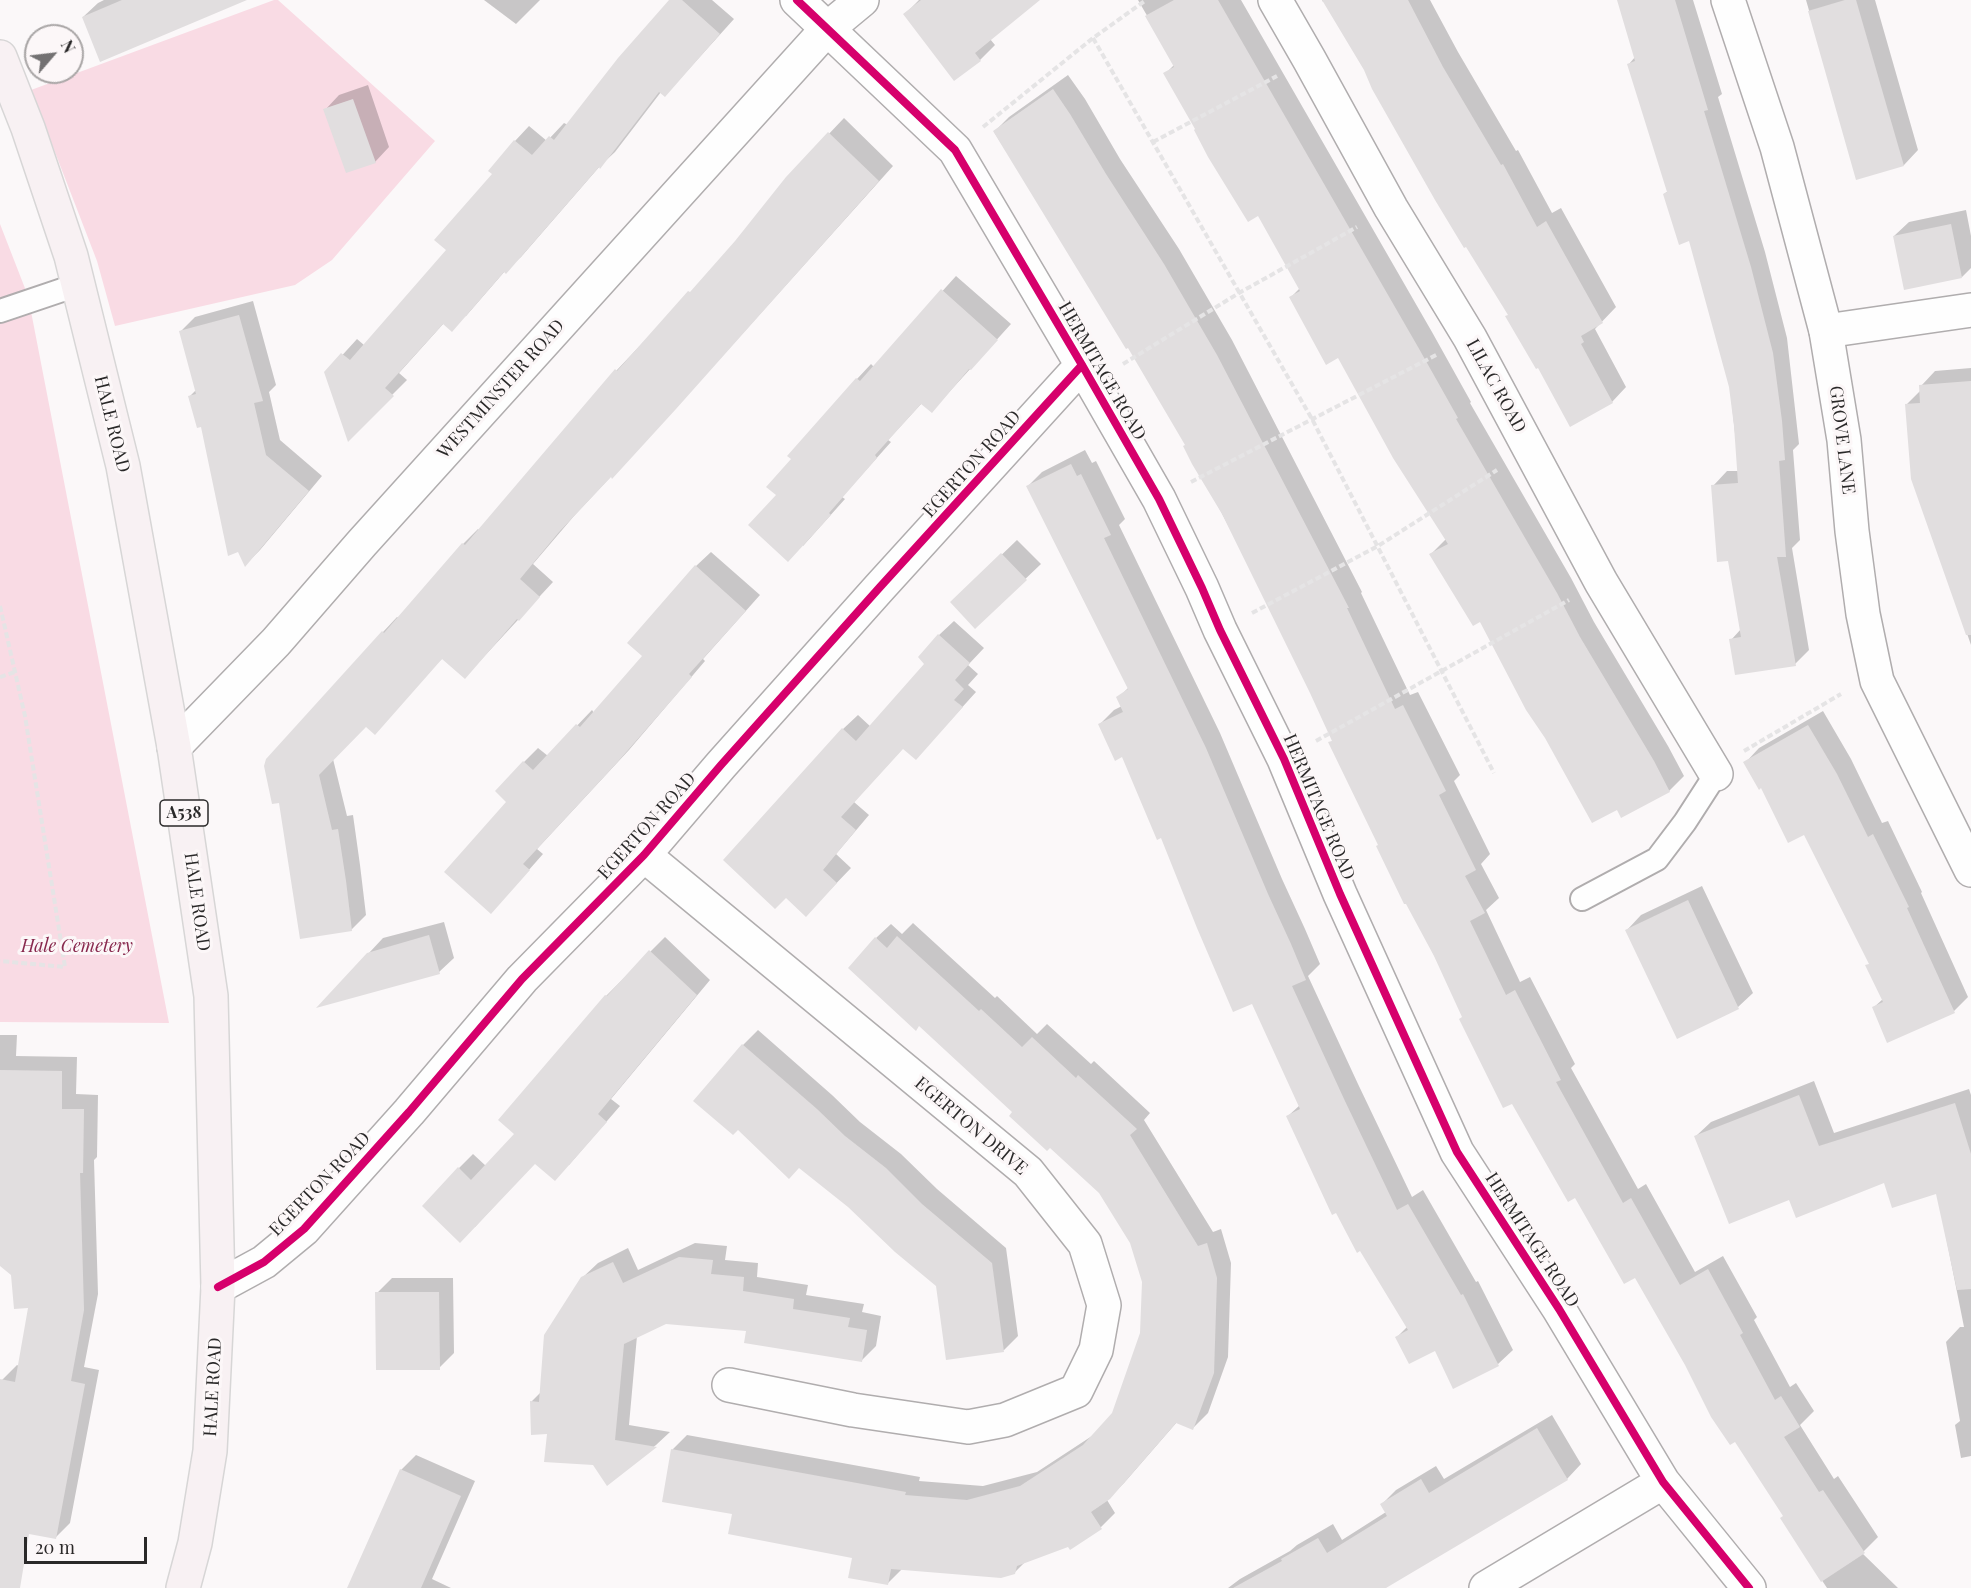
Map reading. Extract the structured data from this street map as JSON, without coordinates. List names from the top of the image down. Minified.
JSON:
{"streets":{"main road":["HALE ROAD","A538"],"street":["HERMITAGE ROAD","LILAC ROAD","WESTMINSTER ROAD","GROVE LANE","EGERTON ROAD","EGERTON DRIVE"]},"crossings":[["HERMITAGE ROAD","WESTMINSTER ROAD"],["HERMITAGE ROAD","EGERTON ROAD"],["WESTMINSTER ROAD","HALE ROAD"],["HALE ROAD","EGERTON ROAD"],["EGERTON ROAD","EGERTON DRIVE"]],"parks":["Hale Cemetery"],"scale_bar":"20 m","north":"top right"}
